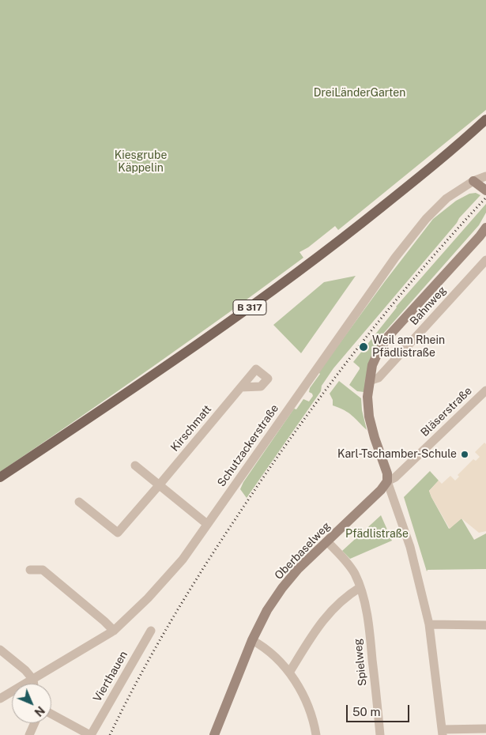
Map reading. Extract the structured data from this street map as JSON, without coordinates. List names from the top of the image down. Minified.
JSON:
{"streets":{"main road":["B 317"],"street":["Bahnweg","Bläserstraße","Kirschmatt","Schutzackerstraße","Oberbaselweg","Spielweg","Vierthauen"]},"crossings":[["Bläserstraße","Oberbaselweg"],["Oberbaselweg","Spielweg"]],"parks":["DreiLänderGarten","Kiesgrube Käppelin","Pfädlistraße"],"places":["Weil am Rhein Pfädlistraße","Karl-Tschamber-Schule"],"scale_bar":"50 m","north":"bottom right"}
